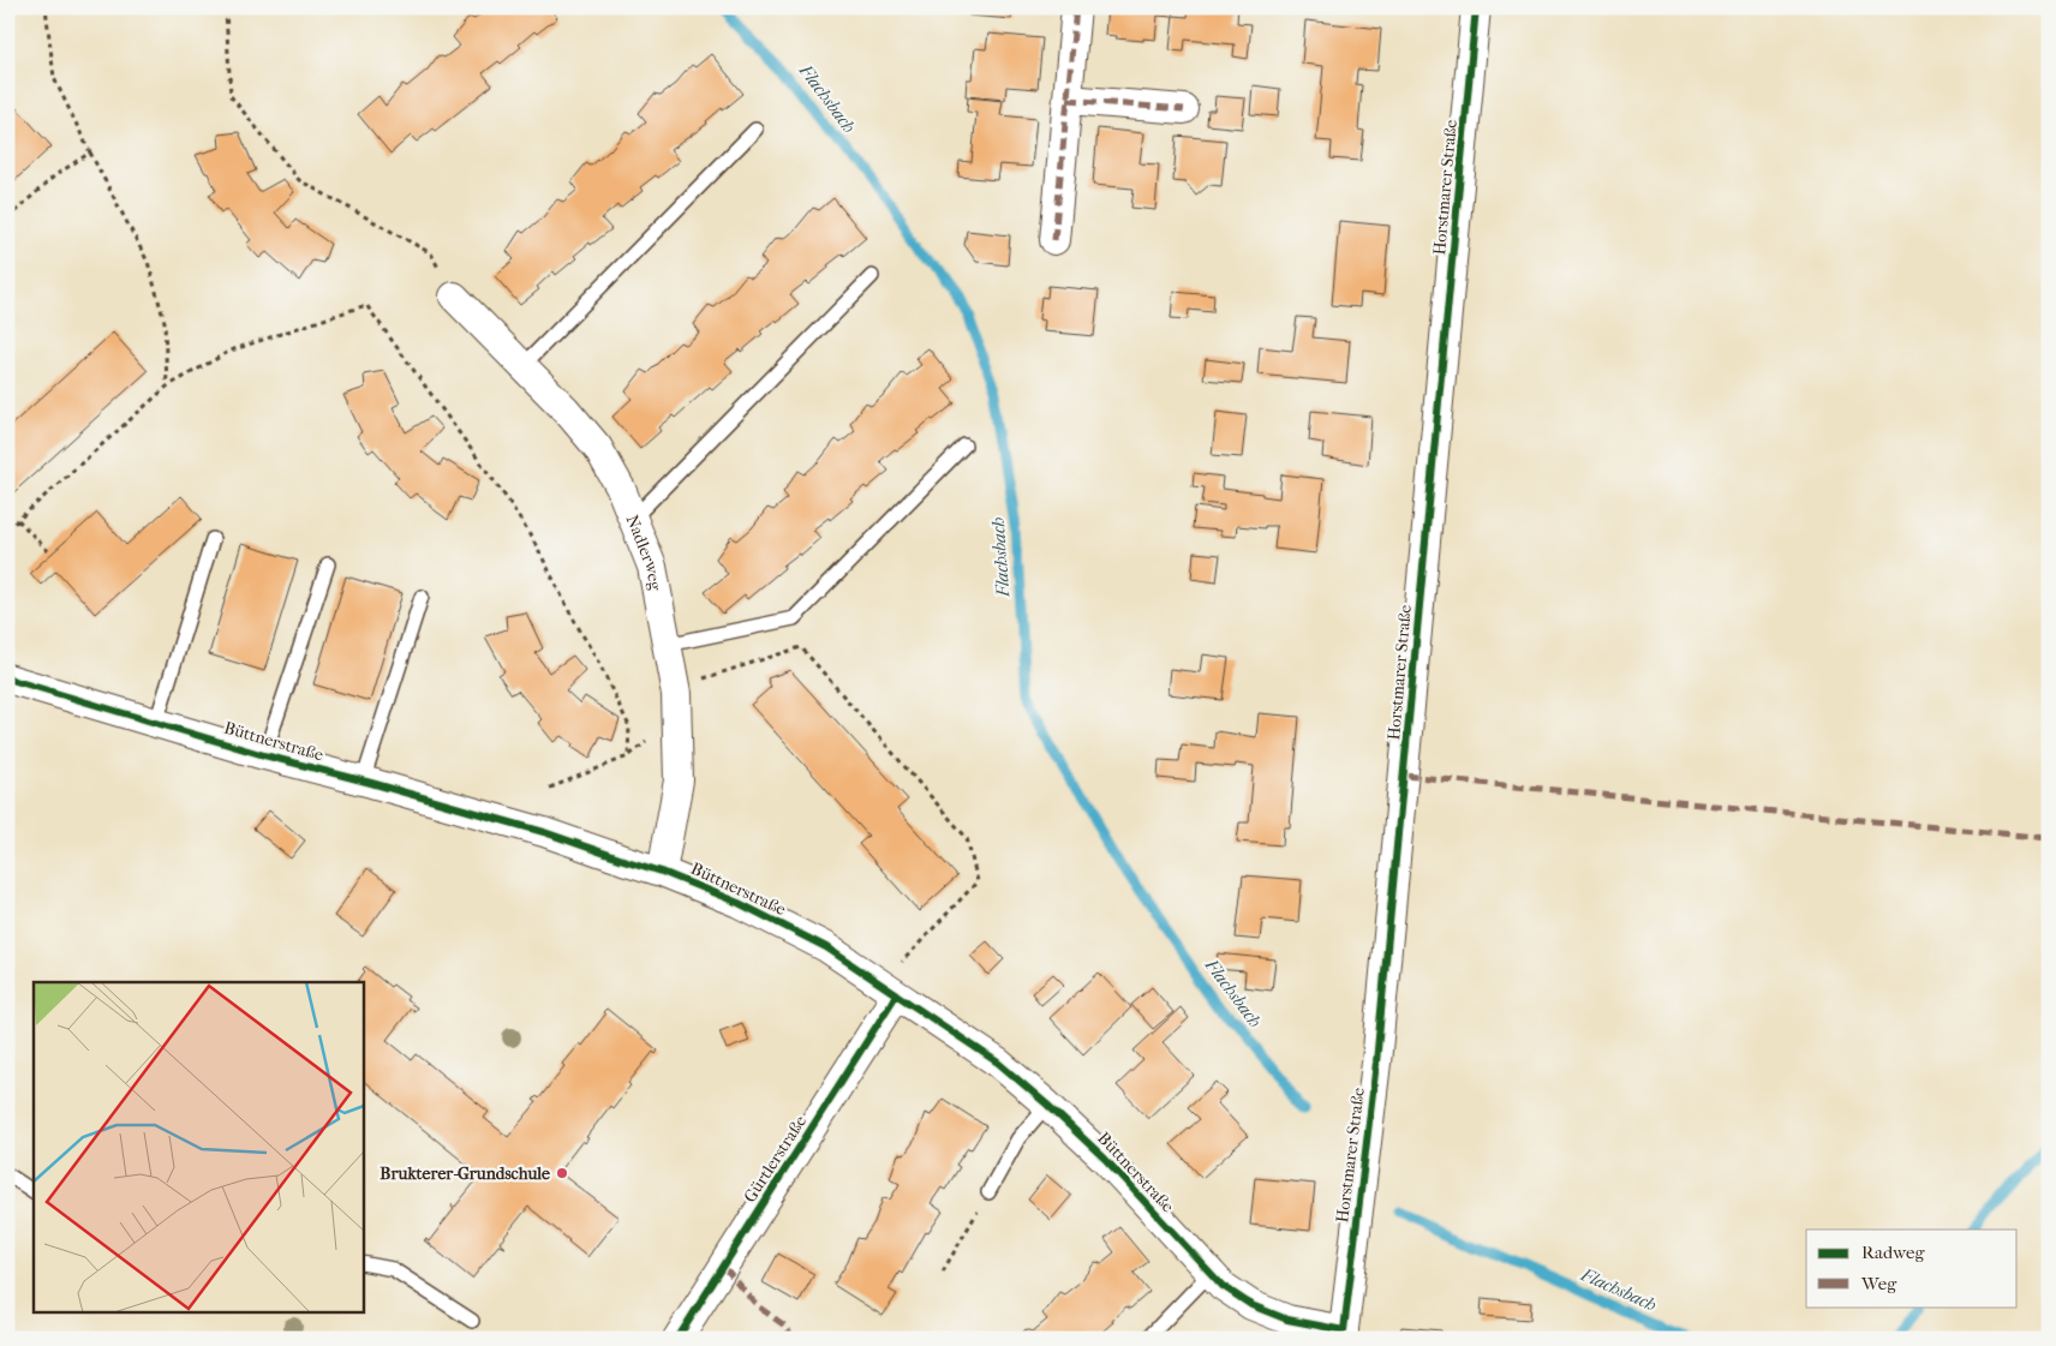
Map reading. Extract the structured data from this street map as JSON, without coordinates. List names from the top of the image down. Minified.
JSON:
{"streets":{"street":["Horstmarer Straße","Nadlerweg","Büttnerstraße","Gürtlerstraße"]},"crossings":[["Horstmarer Straße","Büttnerstraße"],["Nadlerweg","Büttnerstraße"],["Büttnerstraße","Gürtlerstraße"]],"water":["Flachsbach"],"places":["Brukterer-Grundschule"],"legend":["Radweg","Weg"]}
